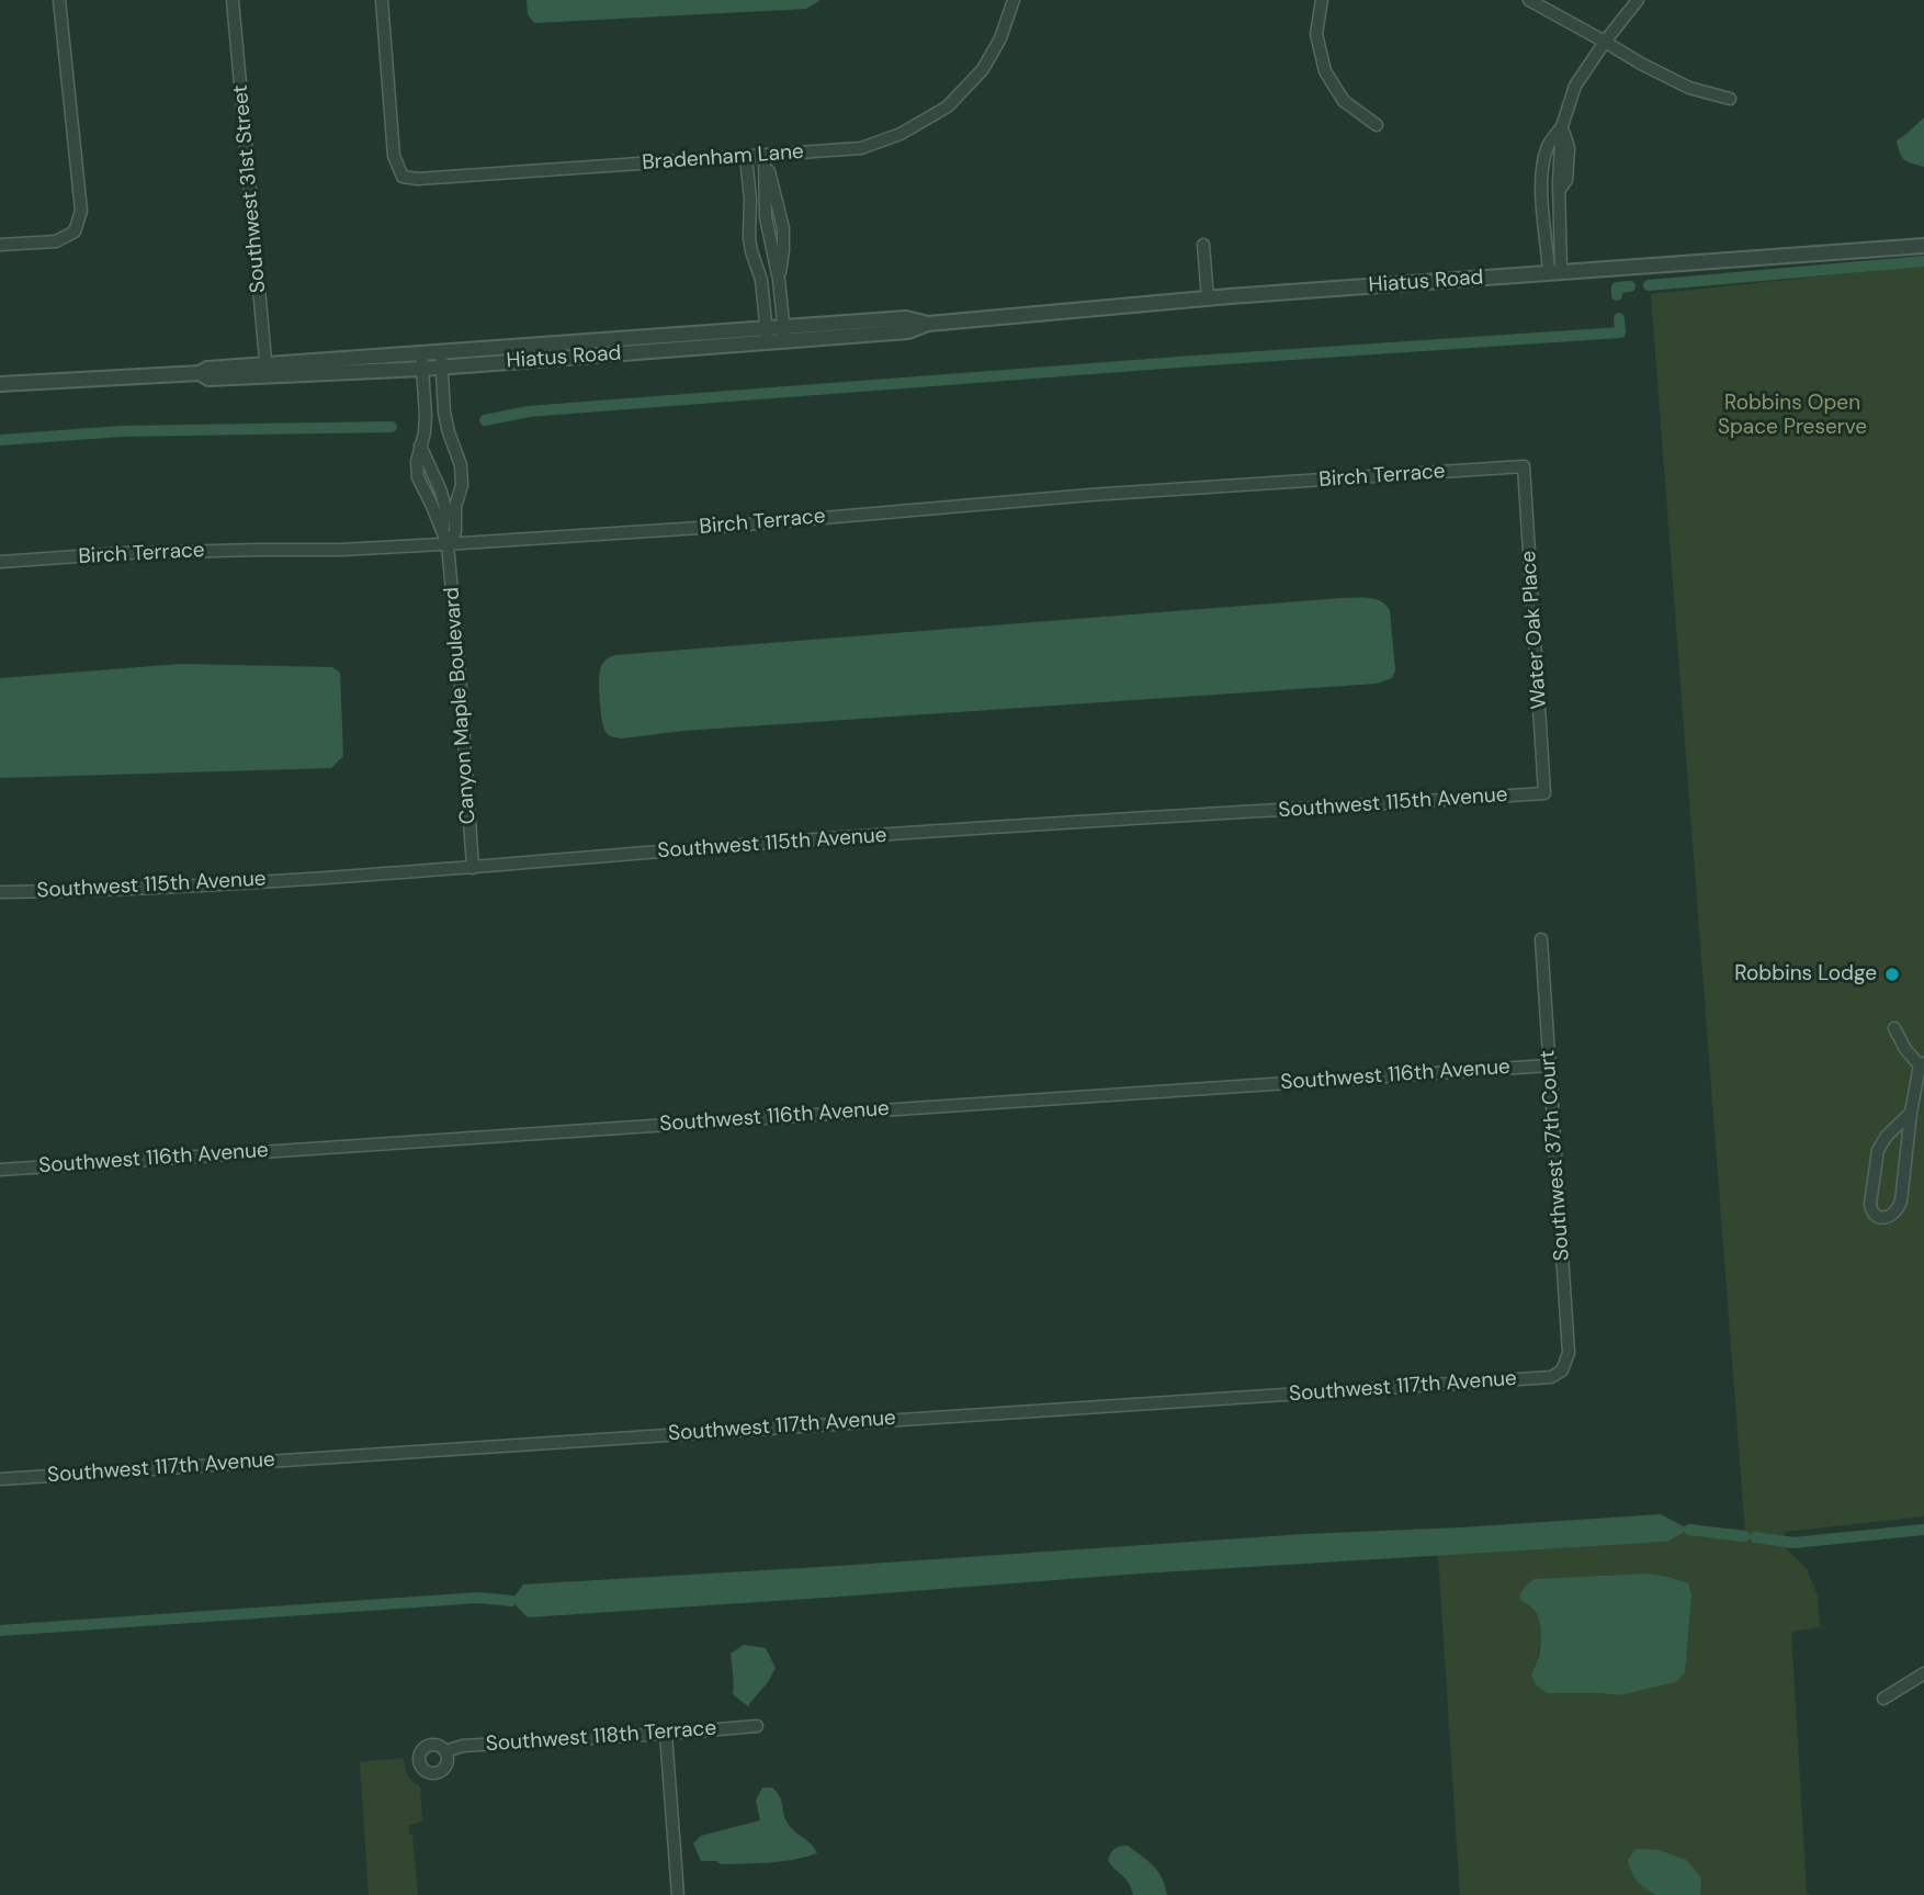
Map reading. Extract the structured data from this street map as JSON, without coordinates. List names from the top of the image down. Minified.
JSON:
{"streets":{"street":["Bradenham Lane","Southwest 31st Street","Hiatus Road","Birch Terrace","Water Oak Place","Canyon Maple Boulevard","Southwest 115th Avenue","Southwest 116th Avenue","Southwest 37th Court","Southwest 117th Avenue","Southwest 118th Terrace"]},"crossings":[["Southwest 31st Street","Hiatus Road"],["Hiatus Road","Canyon Maple Boulevard"],["Birch Terrace","Water Oak Place"],["Birch Terrace","Canyon Maple Boulevard"],["Water Oak Place","Southwest 115th Avenue"],["Canyon Maple Boulevard","Southwest 115th Avenue"],["Southwest 116th Avenue","Southwest 37th Court"],["Southwest 37th Court","Southwest 117th Avenue"]],"parks":["Robbins Open Space Preserve"],"places":["Robbins Lodge"]}
